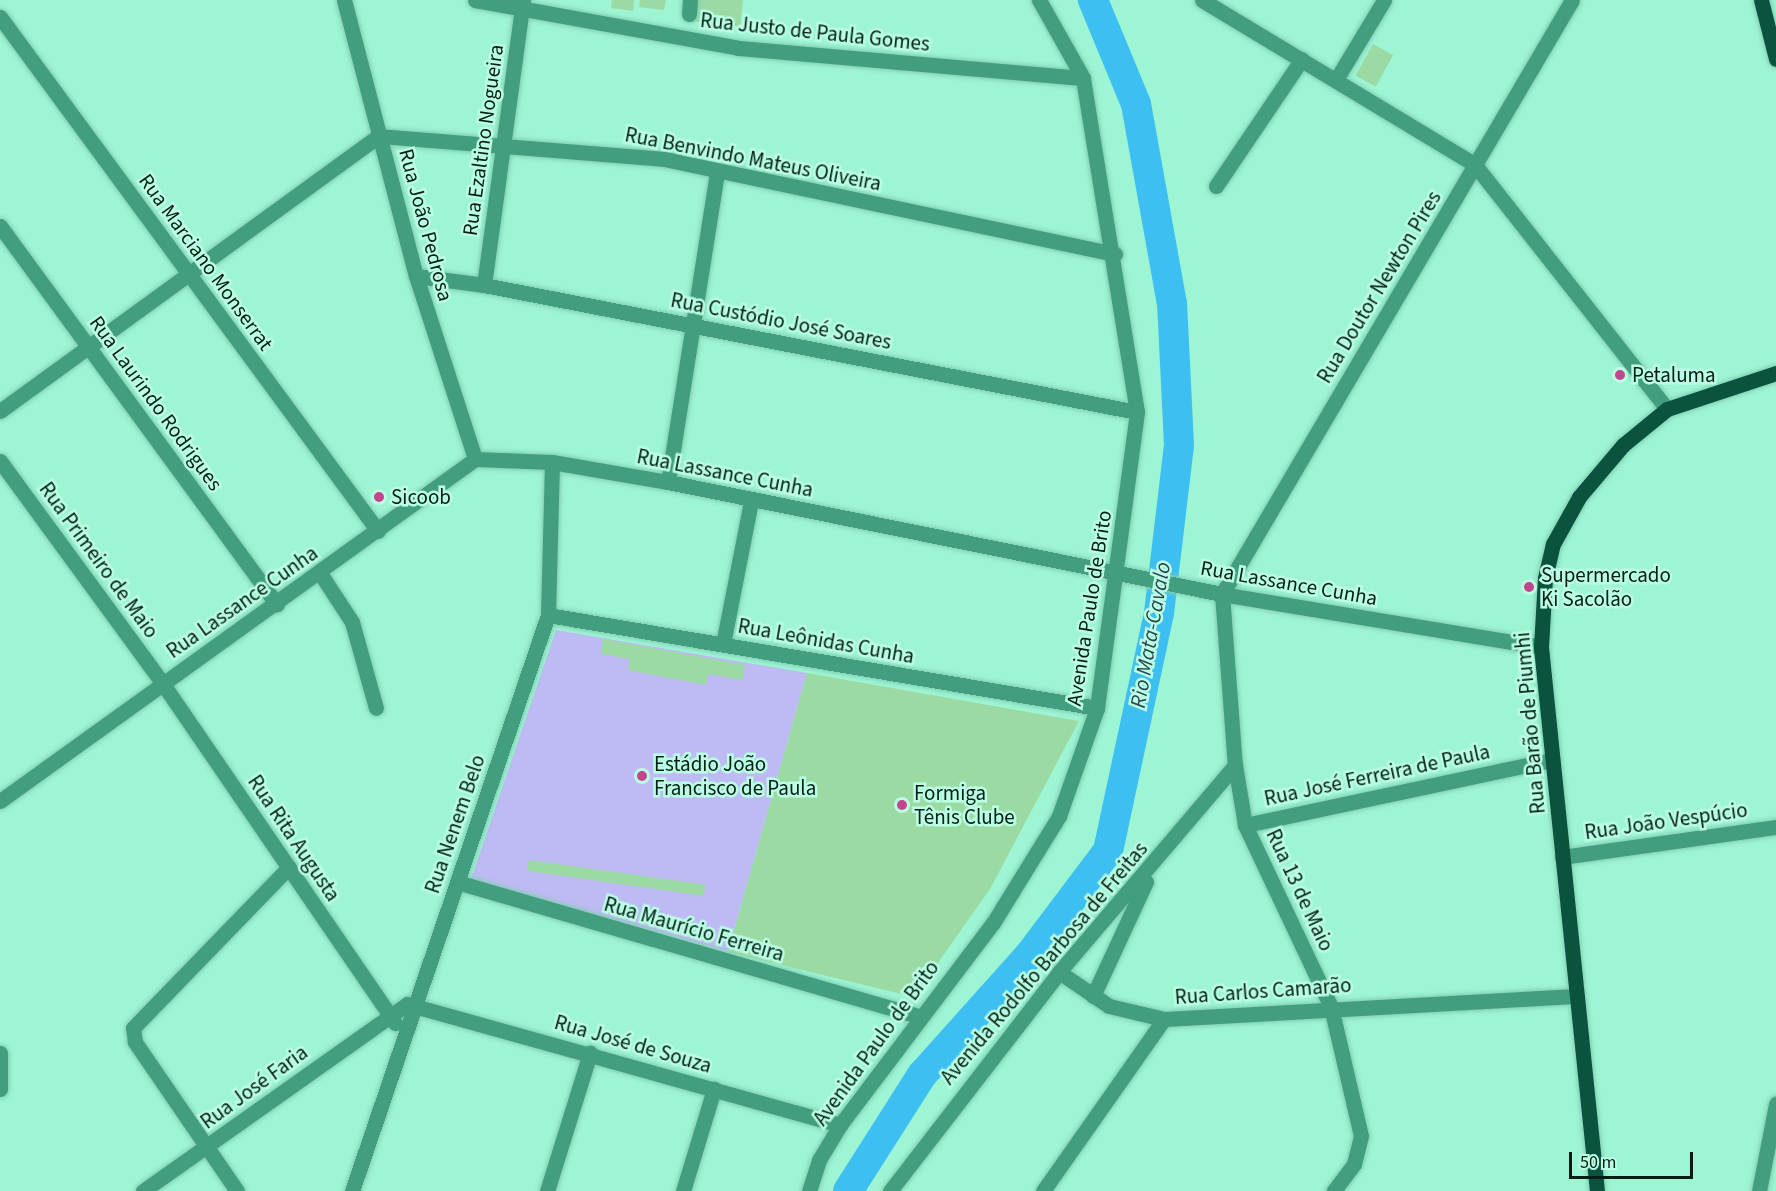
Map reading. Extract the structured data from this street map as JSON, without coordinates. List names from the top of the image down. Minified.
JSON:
{"streets":{"main road":["Rua Barão de Piumhi"],"street":["Rua Justo de Paula Gomes","Rua Ezaltino Nogueira","Rua Benvindo Mateus Oliveira","Rua João Pedrosa","Rua Marciano Monserrat","Rua Doutor Newton Pires","Rua Custódio José Soares","Rua Laurindo Rodrigues","Rua Lassance Cunha","Rua Primeiro de Maio","Avenida Paulo de Brito","Rua Leônidas Cunha","Rua José Ferreira de Paula","Rua João Vespúcio","Rua Nenem Belo","Rua Rita Augusta","Rua 13 de Maio","Rua Maurício Ferreira","Avenida Rodolfo Barbosa de Freitas","Rua Carlos Camarão","Rua José de Souza","Rua José Faria"]},"crossings":[["Rua Justo de Paula Gomes","Rua Ezaltino Nogueira"],["Rua Justo de Paula Gomes","Avenida Paulo de Brito"],["Rua Ezaltino Nogueira","Rua Benvindo Mateus Oliveira"],["Rua Ezaltino Nogueira","Rua Custódio José Soares"],["Rua Benvindo Mateus Oliveira","Rua João Pedrosa"],["Rua Benvindo Mateus Oliveira","Avenida Paulo de Brito"],["Rua João Pedrosa","Rua Custódio José Soares"],["Rua João Pedrosa","Rua Lassance Cunha"],["Rua Marciano Monserrat","Rua Lassance Cunha"],["Rua Doutor Newton Pires","Rua Lassance Cunha"],["Rua Doutor Newton Pires","Rua 13 de Maio"],["Rua Custódio José Soares","Avenida Paulo de Brito"],["Rua Laurindo Rodrigues","Rua Lassance Cunha"],["Rua Lassance Cunha","Rua Primeiro de Maio"],["Rua Lassance Cunha","Avenida Paulo de Brito"],["Rua Lassance Cunha","Rua Barão de Piumhi"],["Rua Lassance Cunha","Rua Nenem Belo"],["Rua Lassance Cunha","Rua Rita Augusta"],["Rua Lassance Cunha","Rua 13 de Maio"],["Rua Primeiro de Maio","Rua Rita Augusta"],["Avenida Paulo de Brito","Rua Leônidas Cunha"],["Avenida Paulo de Brito","Rua Maurício Ferreira"],["Avenida Paulo de Brito","Rua José de Souza"],["Rua Leônidas Cunha","Rua Nenem Belo"],["Rua Barão de Piumhi","Rua José Ferreira de Paula"],["Rua Barão de Piumhi","Rua João Vespúcio"],["Rua Barão de Piumhi","Rua Carlos Camarão"],["Rua José Ferreira de Paula","Rua 13 de Maio"],["Rua Nenem Belo","Rua Rita Augusta"],["Rua Nenem Belo","Rua Maurício Ferreira"],["Rua Nenem Belo","Rua José de Souza"],["Rua Nenem Belo","Rua José Faria"],["Rua Rita Augusta","Rua José Faria"],["Rua 13 de Maio","Avenida Rodolfo Barbosa de Freitas"],["Rua 13 de Maio","Rua Carlos Camarão"],["Rua José de Souza","Rua José Faria"]],"water":["Rio Mata-Cavalo"],"places":["Petaluma","Sicoob","Supermercado Ki Sacolão","Estádio João Francisco de Paula","Formiga Tênis Clube"],"scale_bar":"50 m"}
